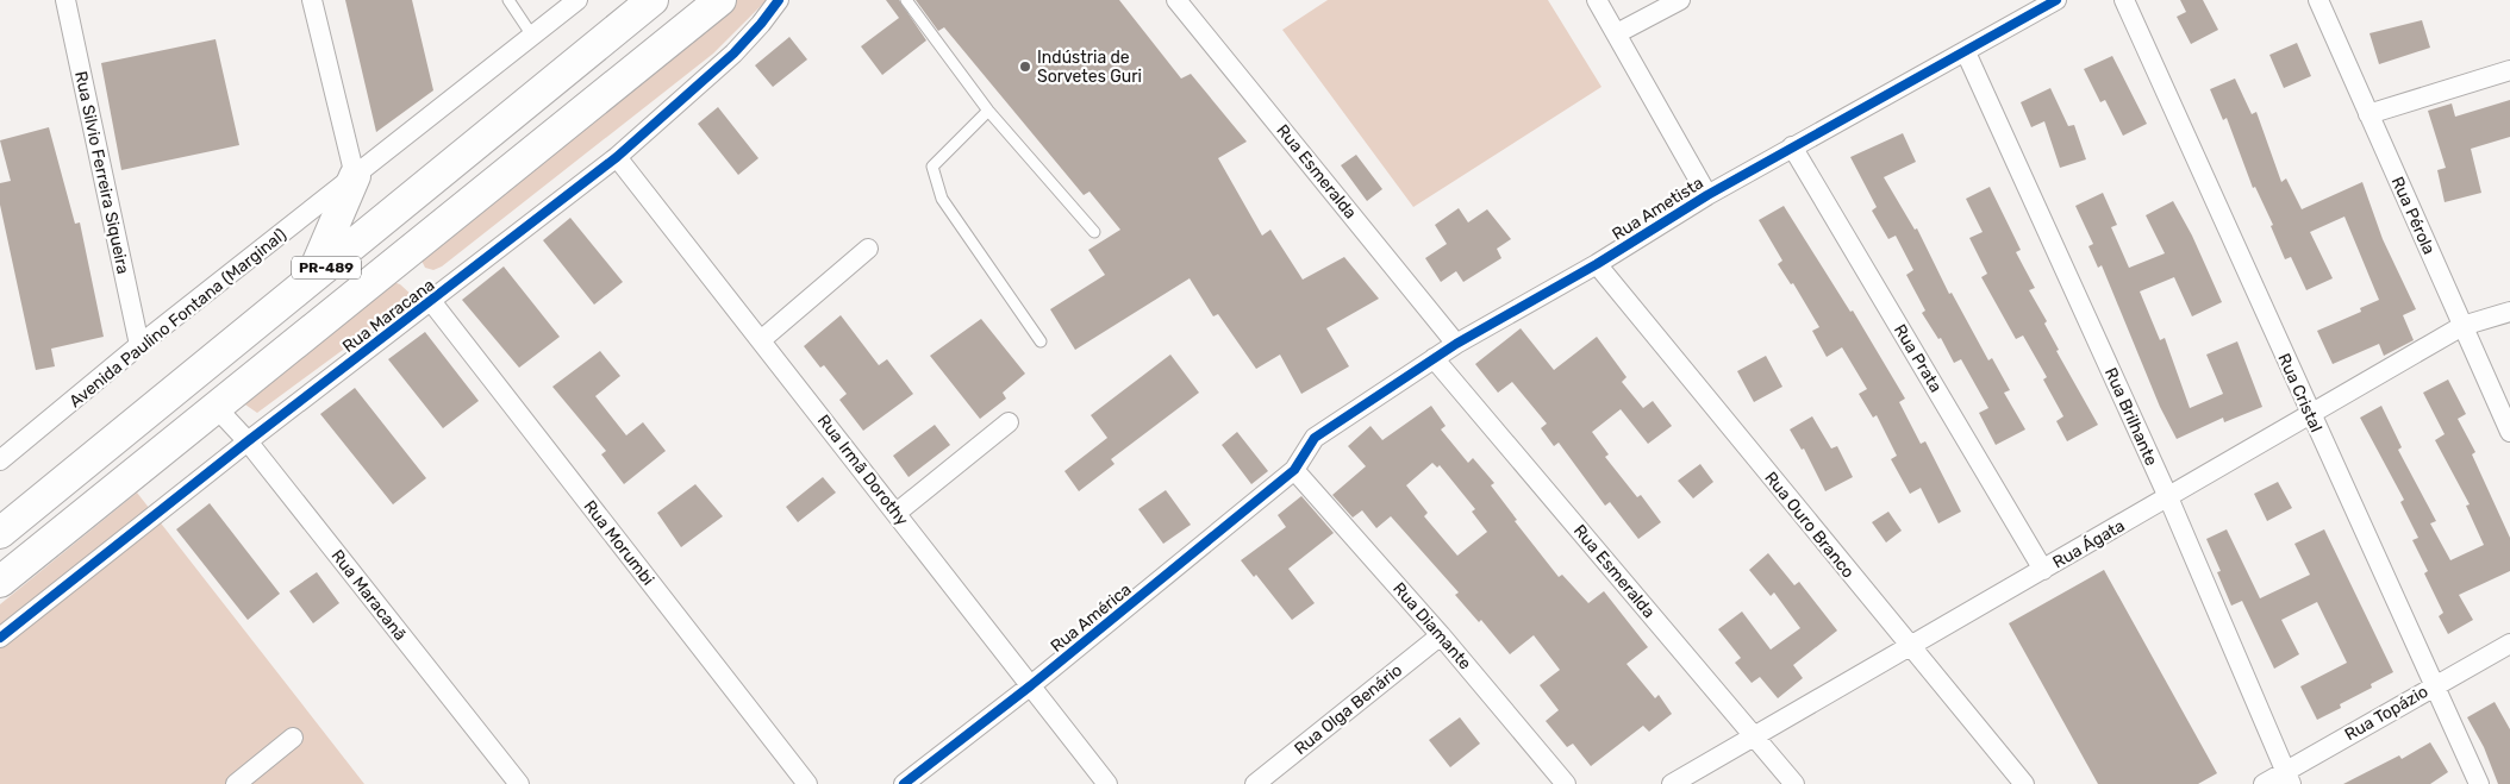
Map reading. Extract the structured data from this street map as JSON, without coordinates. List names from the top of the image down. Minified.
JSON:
{"streets":{"main road":["PR-489"],"street":["Rua Esmeralda","Rua Silvio Ferreira Siqueira","Rua Ametista","Rua Pérola","Rua Maracana","Avenida Paulino Fontana (Marginal)","Rua Prata","Rua Cristal","Rua Brilhante","Rua Irmã Dorothy","Rua Ouro Branco","Rua Morumbi","Rua Ágata","Rua Maracanã","Rua América","Rua Diamante","Rua Olga Benário","Rua Topázio"]},"crossings":[["Rua Esmeralda","Rua Ametista"],["Rua Esmeralda","Rua Ágata"],["Rua Silvio Ferreira Siqueira","Avenida Paulino Fontana (Marginal)"],["Rua Ametista","Rua Prata"],["Rua Ametista","Rua Brilhante"],["Rua Ametista","Rua Ouro Branco"],["Rua Ametista","Rua América"],["Rua Ametista","Rua Diamante"],["Rua Pérola","Rua Ágata"],["PR-489","Rua Maracanã"],["Rua Maracana","Rua Irmã Dorothy"],["Rua Maracana","Rua Morumbi"],["Rua Maracana","Rua Maracanã"],["Rua Prata","Rua Ágata"],["Rua Cristal","Rua Ágata"],["Rua Cristal","Rua Topázio"],["Rua Brilhante","Rua Ágata"],["Rua Brilhante","Rua Topázio"],["Rua Irmã Dorothy","Rua América"],["Rua Ouro Branco","Rua Ágata"],["Rua América","Rua Diamante"],["Rua Diamante","Rua Olga Benário"]],"places":["Indústria de Sorvetes Guri"]}
